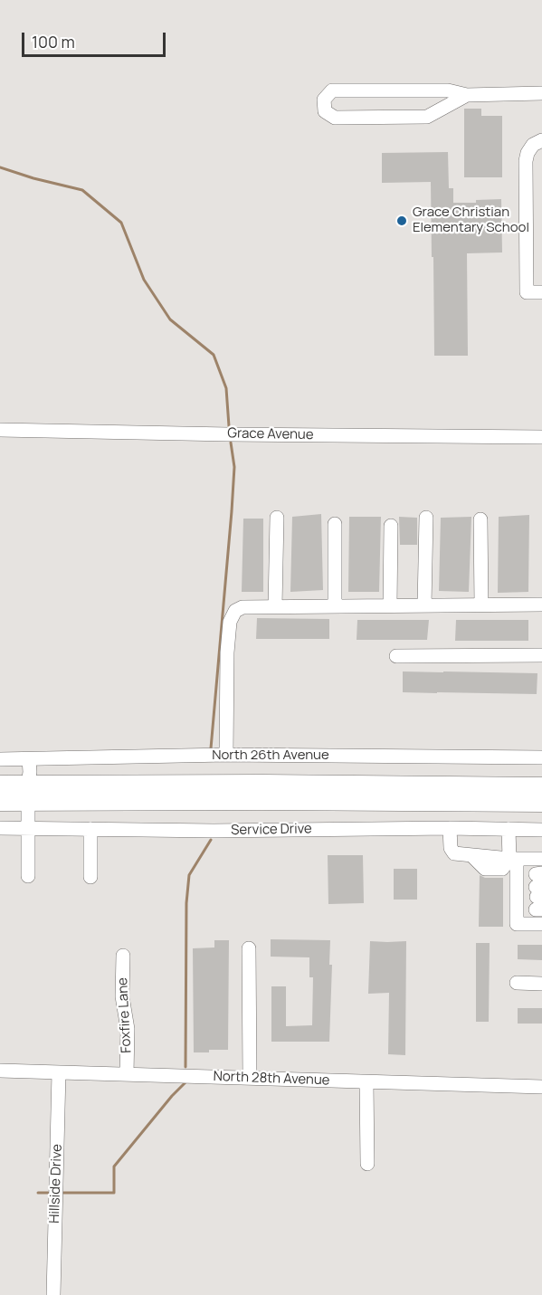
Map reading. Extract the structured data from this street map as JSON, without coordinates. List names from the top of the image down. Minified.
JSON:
{"streets":{"street":["Grace Avenue","North 26th Avenue","Service Drive","Foxfire Lane","North 28th Avenue","Hillside Drive"]},"crossings":[["Foxfire Lane","North 28th Avenue"],["North 28th Avenue","Hillside Drive"]],"places":["Grace Christian Elementary School"],"scale_bar":"100 m"}
